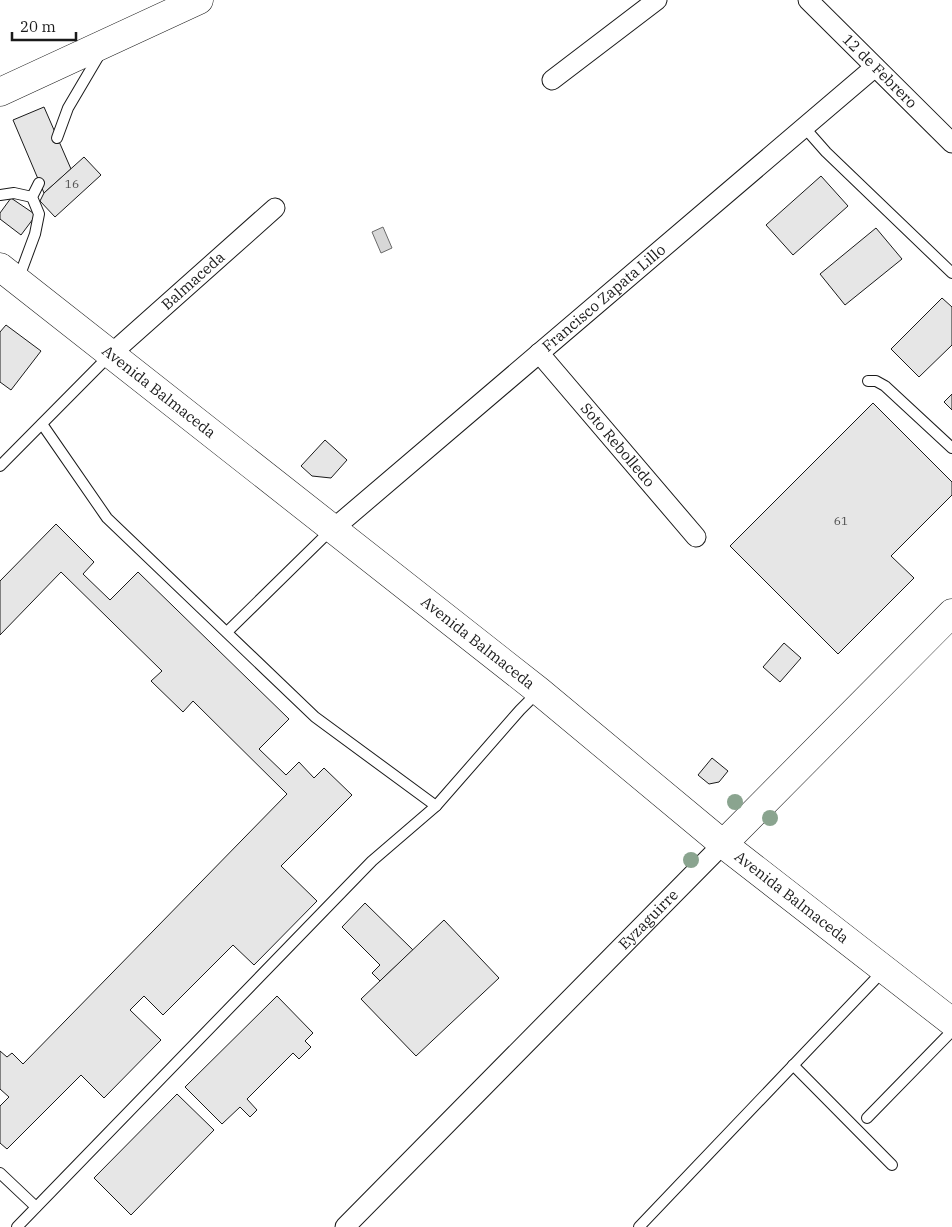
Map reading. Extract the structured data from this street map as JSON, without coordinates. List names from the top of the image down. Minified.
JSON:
{"streets":{"main road":["Avenida Balmaceda","Eyzaguirre"],"street":["12 de Febrero","Balmaceda","Francisco Zapata Lillo","Soto Rebolledo"]},"crossings":[["12 de Febrero","Francisco Zapata Lillo"],["Balmaceda","Avenida Balmaceda"],["Francisco Zapata Lillo","Avenida Balmaceda"],["Francisco Zapata Lillo","Soto Rebolledo"],["Avenida Balmaceda","Eyzaguirre"]],"house_numbers":["16","61"],"scale_bar":"20 m"}
